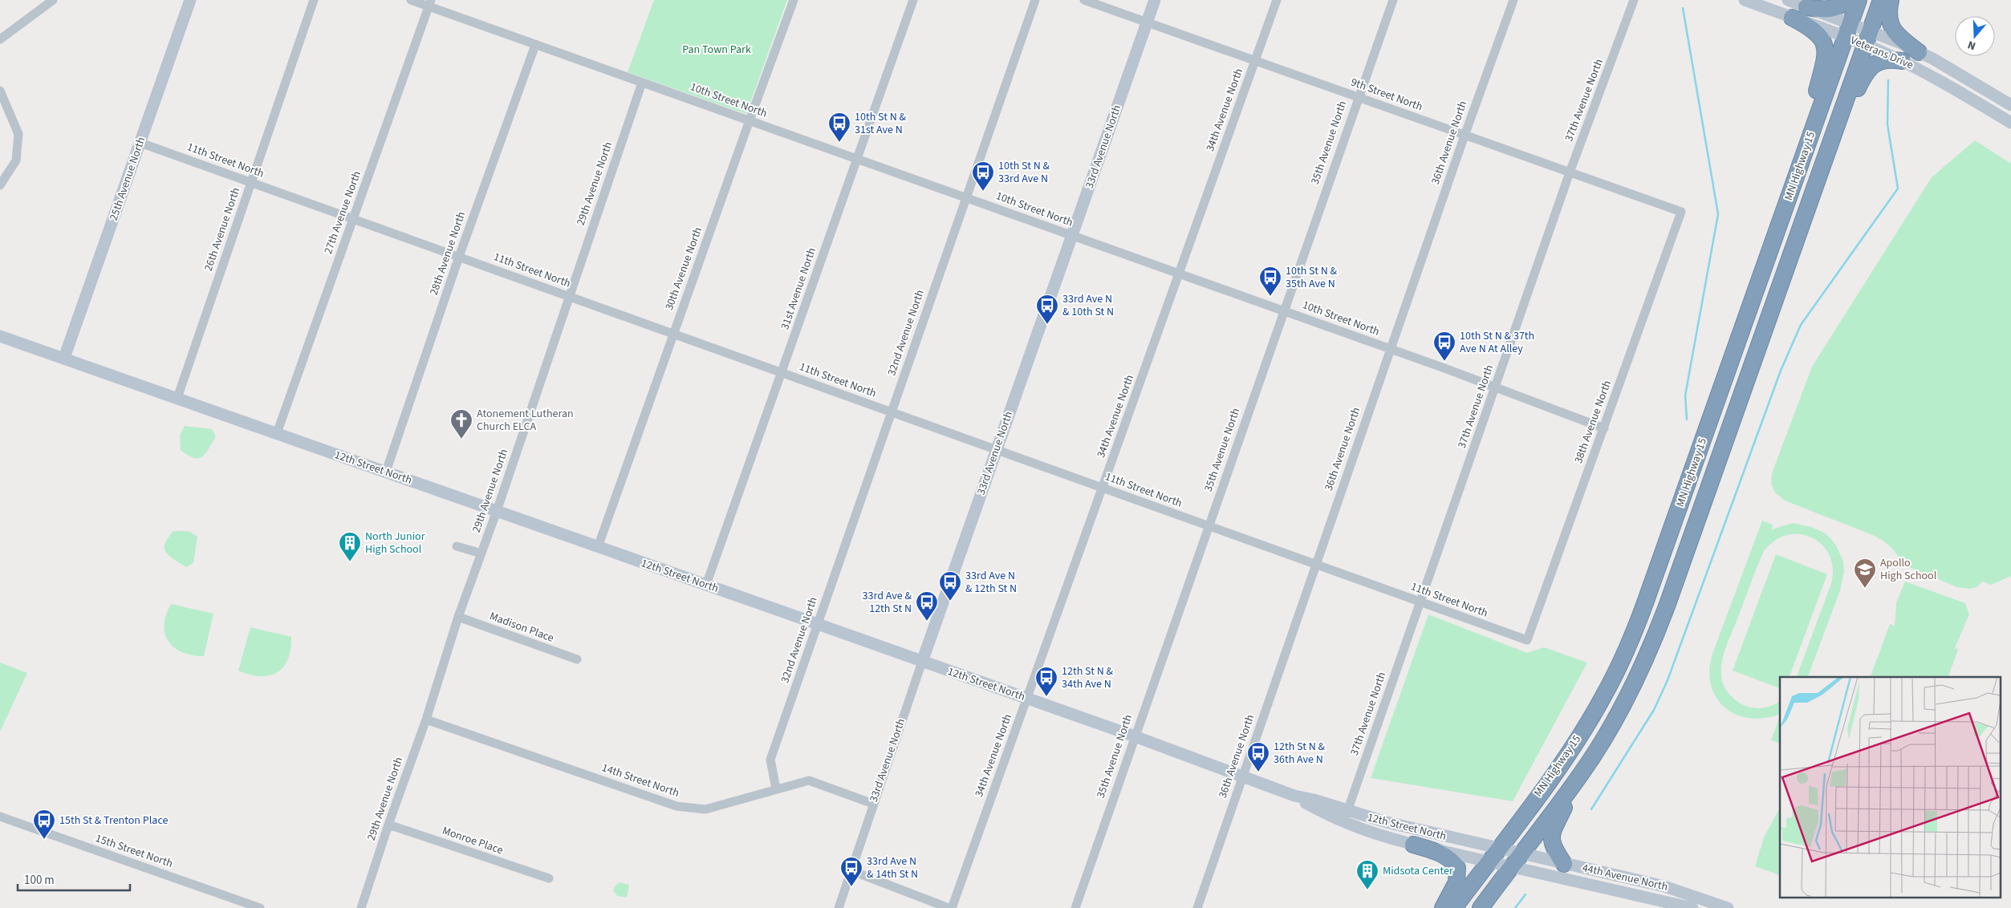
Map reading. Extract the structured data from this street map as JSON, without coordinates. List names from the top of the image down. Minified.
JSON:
{"streets":{"highway":["MN Highway 15"],"street":["Veterans Drive","9th Street North","10th Street North","37th Avenue North","34th Avenue North","35th Avenue North","36th Avenue North","33rd Avenue North","11th Street North","25th Avenue North","29th Avenue North","27th Avenue North","26th Avenue North","28th Avenue North","30th Avenue North","31st Avenue North","32nd Avenue North","38th Avenue North","12th Street North","Madison Place","14th Street North","Monroe Place","15th Street North","44th Avenue North"]},"crossings":[["Veterans Drive","MN Highway 15"],["9th Street North","37th Avenue North"],["9th Street North","34th Avenue North"],["9th Street North","35th Avenue North"],["9th Street North","36th Avenue North"],["9th Street North","33rd Avenue North"],["9th Street North","38th Avenue North"],["10th Street North","37th Avenue North"],["10th Street North","34th Avenue North"],["10th Street North","35th Avenue North"],["10th Street North","36th Avenue North"],["10th Street North","33rd Avenue North"],["10th Street North","29th Avenue North"],["10th Street North","27th Avenue North"],["10th Street North","28th Avenue North"],["10th Street North","30th Avenue North"],["10th Street North","31st Avenue North"],["10th Street North","32nd Avenue North"],["10th Street North","38th Avenue North"],["37th Avenue North","11th Street North"],["37th Avenue North","12th Street North"],["34th Avenue North","11th Street North"],["34th Avenue North","12th Street North"],["35th Avenue North","11th Street North"],["35th Avenue North","12th Street North"],["36th Avenue North","11th Street North"],["36th Avenue North","12th Street North"],["33rd Avenue North","11th Street North"],["33rd Avenue North","12th Street North"],["33rd Avenue North","14th Street North"],["11th Street North","25th Avenue North"],["11th Street North","29th Avenue North"],["11th Street North","27th Avenue North"],["11th Street North","26th Avenue North"],["11th Street North","28th Avenue North"],["11th Street North","30th Avenue North"],["11th Street North","31st Avenue North"],["11th Street North","32nd Avenue North"],["11th Street North","38th Avenue North"],["MN Highway 15","12th Street North"],["MN Highway 15","44th Avenue North"],["25th Avenue North","12th Street North"],["29th Avenue North","12th Street North"],["29th Avenue North","Madison Place"],["29th Avenue North","14th Street North"],["29th Avenue North","Monroe Place"],["27th Avenue North","12th Street North"],["26th Avenue North","12th Street North"],["28th Avenue North","12th Street North"],["30th Avenue North","12th Street North"],["31st Avenue North","12th Street North"],["32nd Avenue North","12th Street North"],["32nd Avenue North","14th Street North"],["12th Street North","44th Avenue North"]],"parks":["Pan Town Park"],"places":{"bus stop":["10th St N & 31st Ave N","10th St N & 33rd Ave N","10th St N & 35th Ave N","33rd Ave N & 10th St N","10th St N & 37th Ave N At Alley","33rd Ave N & 12th St N","33rd Ave & 12th St N","12th St N & 34th Ave N","12th St N & 36th Ave N","15th St & Trenton Place","33rd Ave N & 14th St N"],"church":["Atonement Lutheran Church ELCA"],"building":["North Junior High School","Midsota Center"],"school or university":["Apollo High School"]},"scale_bar":"100 m","north":"bottom"}
